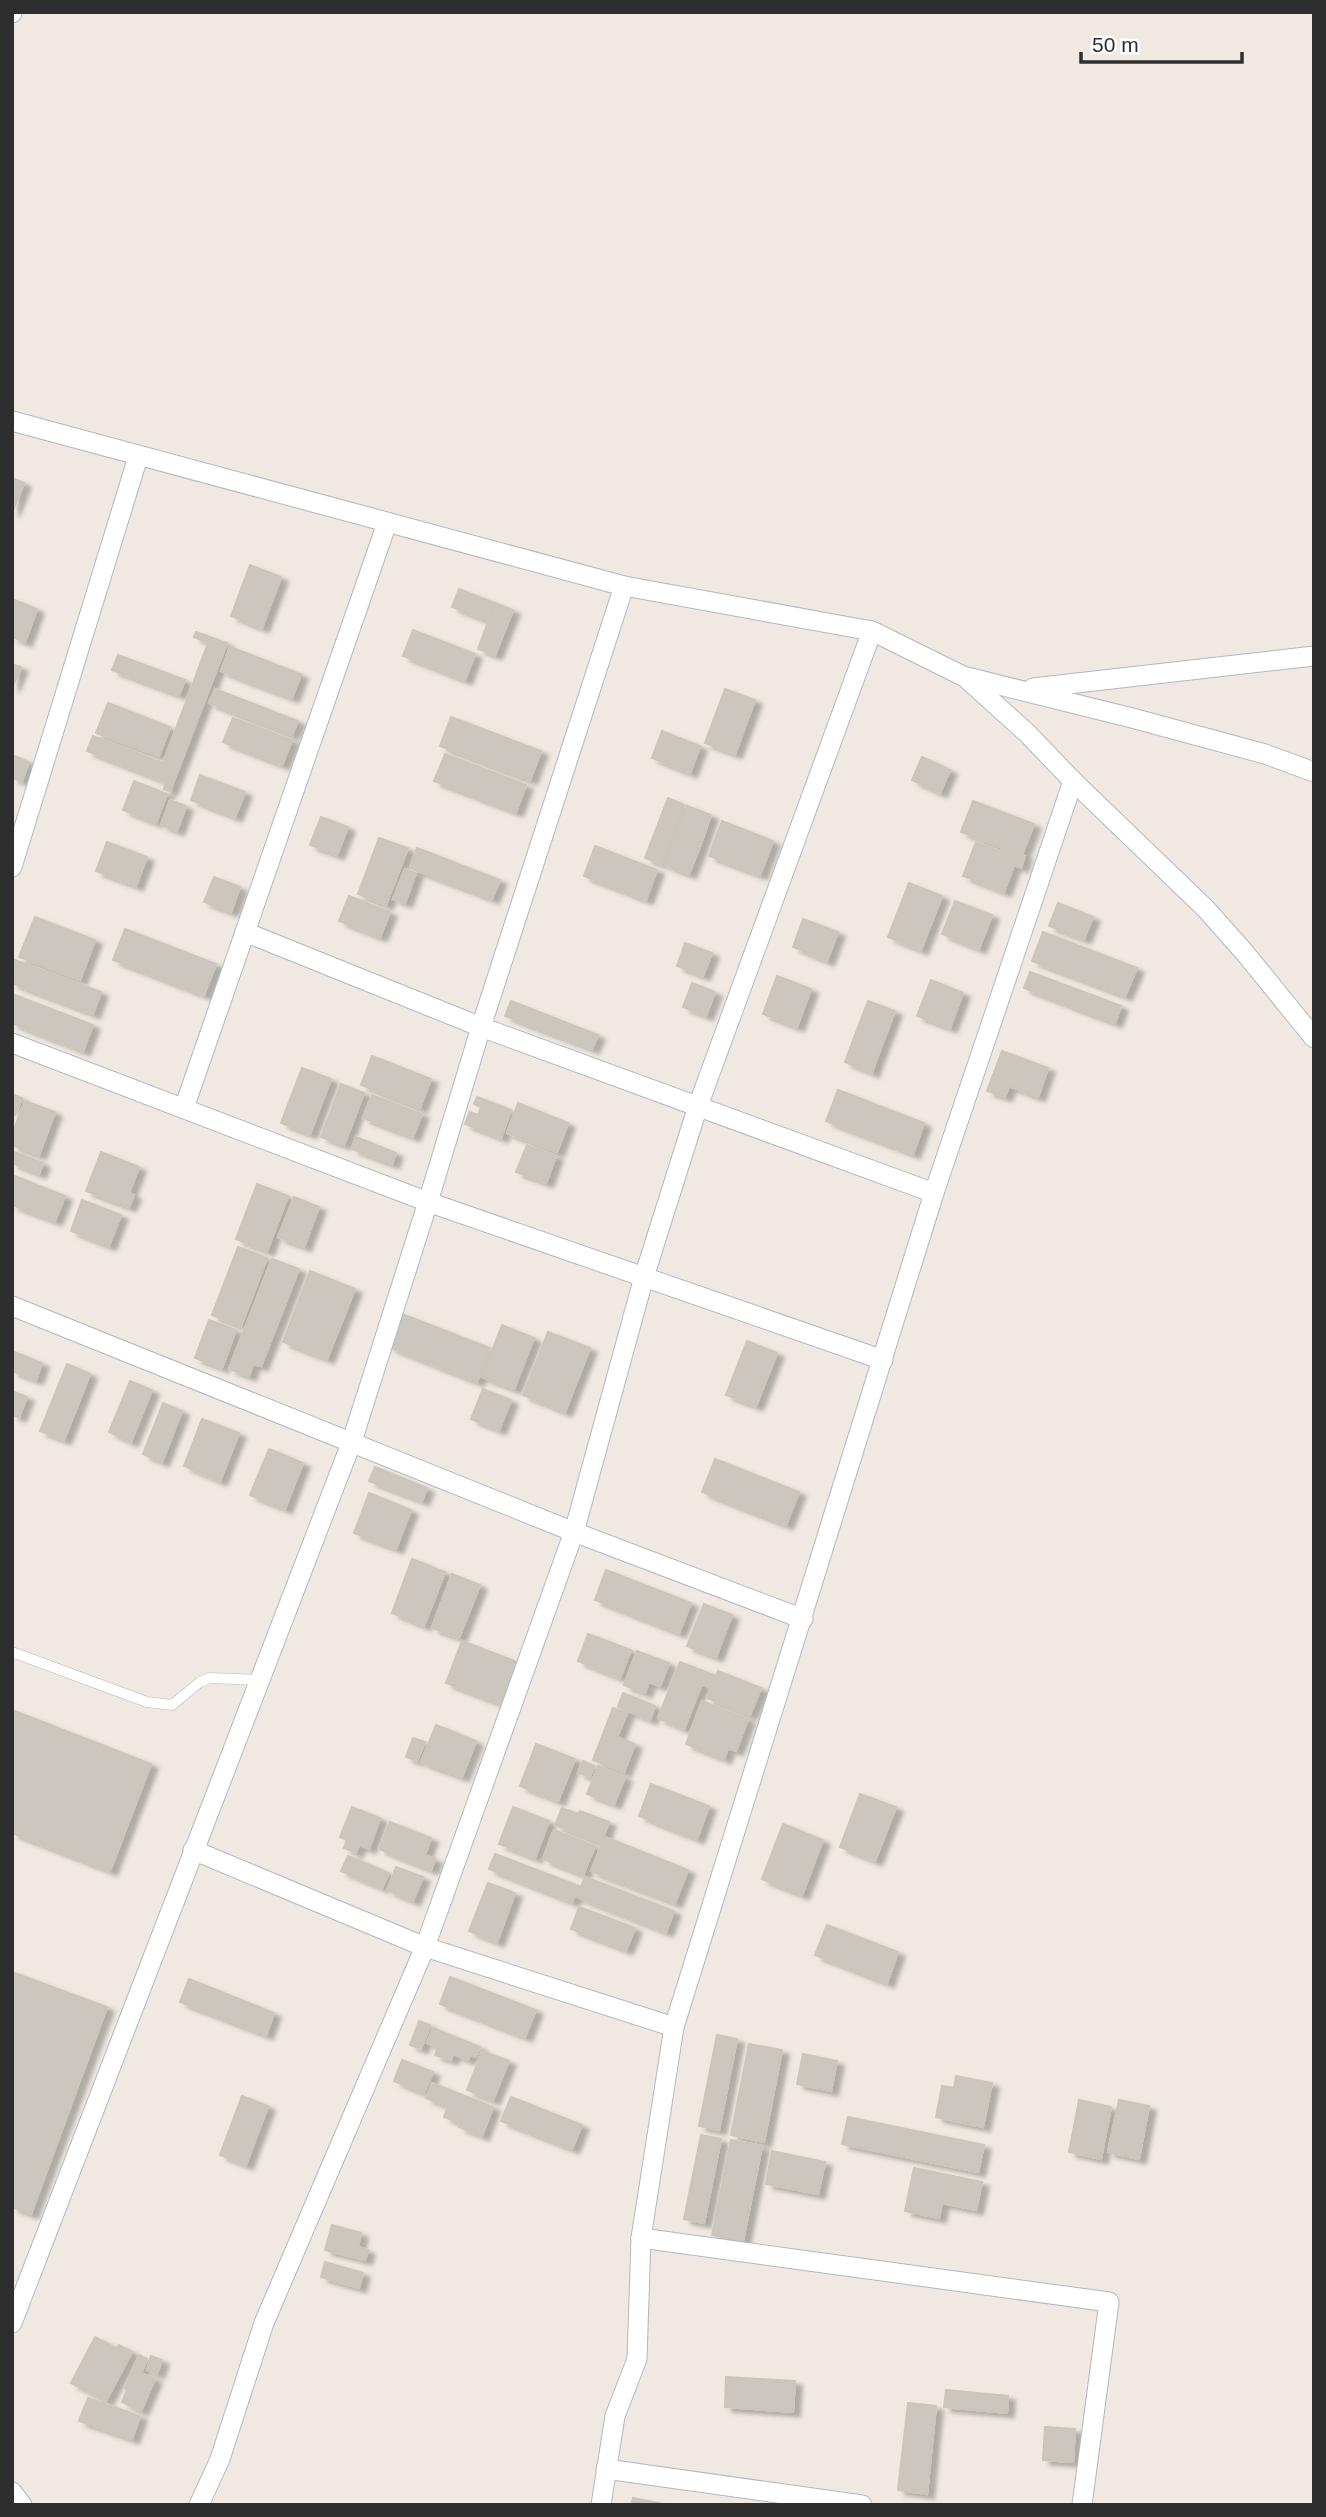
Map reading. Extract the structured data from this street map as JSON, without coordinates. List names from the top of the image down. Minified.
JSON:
{"scale_bar":"50 m"}
